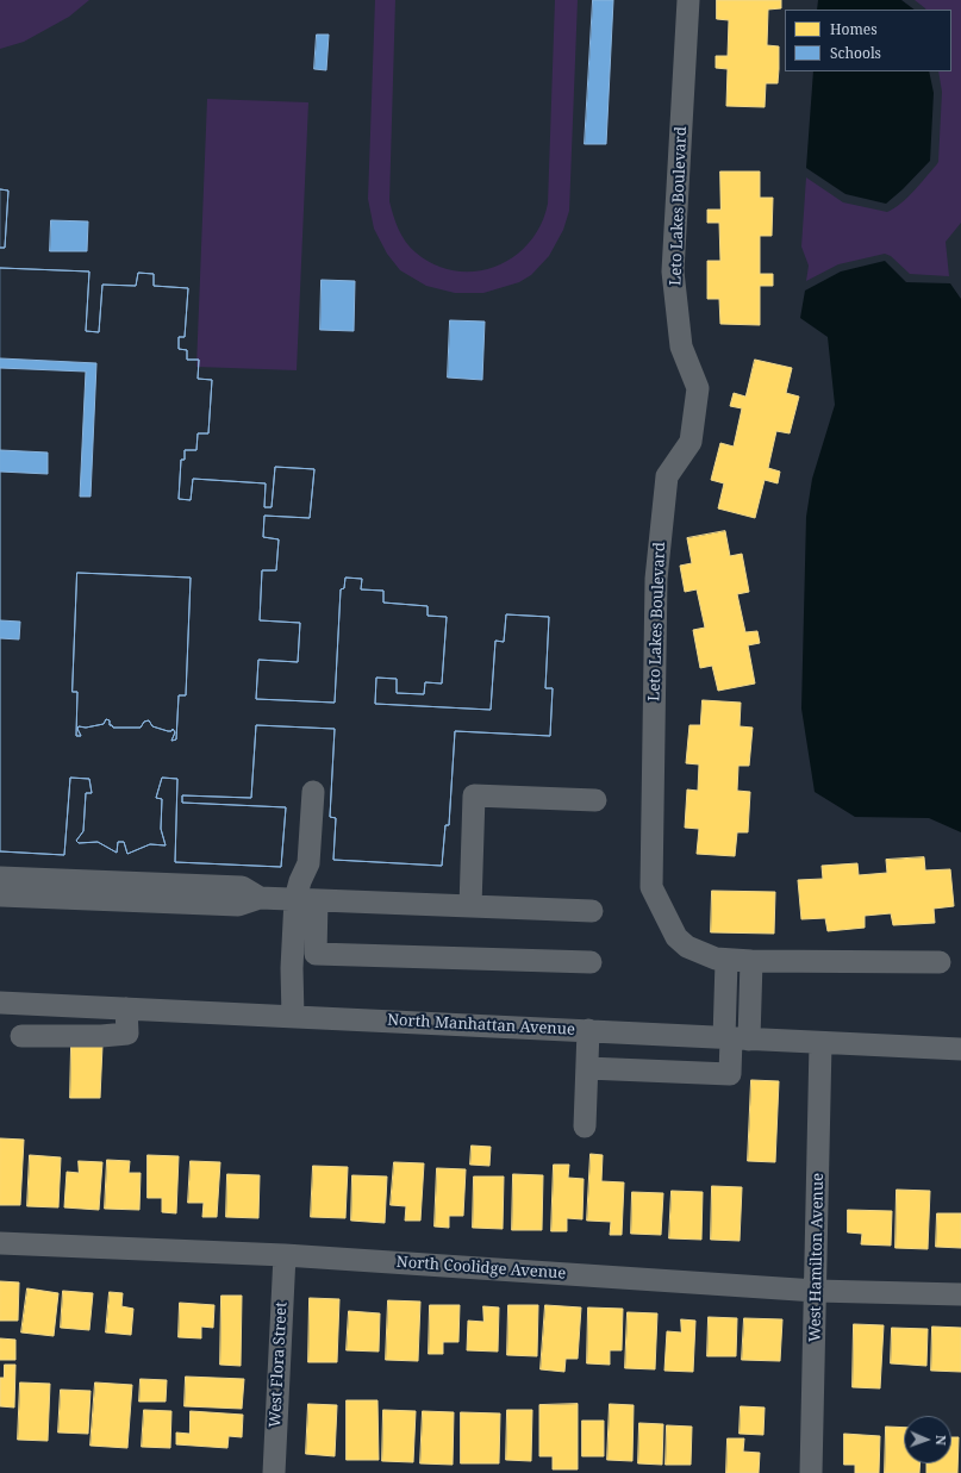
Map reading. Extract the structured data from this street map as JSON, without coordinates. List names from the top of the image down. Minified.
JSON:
{"streets":{"street":["Leto Lakes Boulevard","North Manhattan Avenue","West Hamilton Avenue","North Coolidge Avenue","West Flora Street"]},"crossings":[["North Manhattan Avenue","West Hamilton Avenue"],["West Hamilton Avenue","North Coolidge Avenue"],["North Coolidge Avenue","West Flora Street"]],"legend":["Homes","Schools"],"north":"right"}
